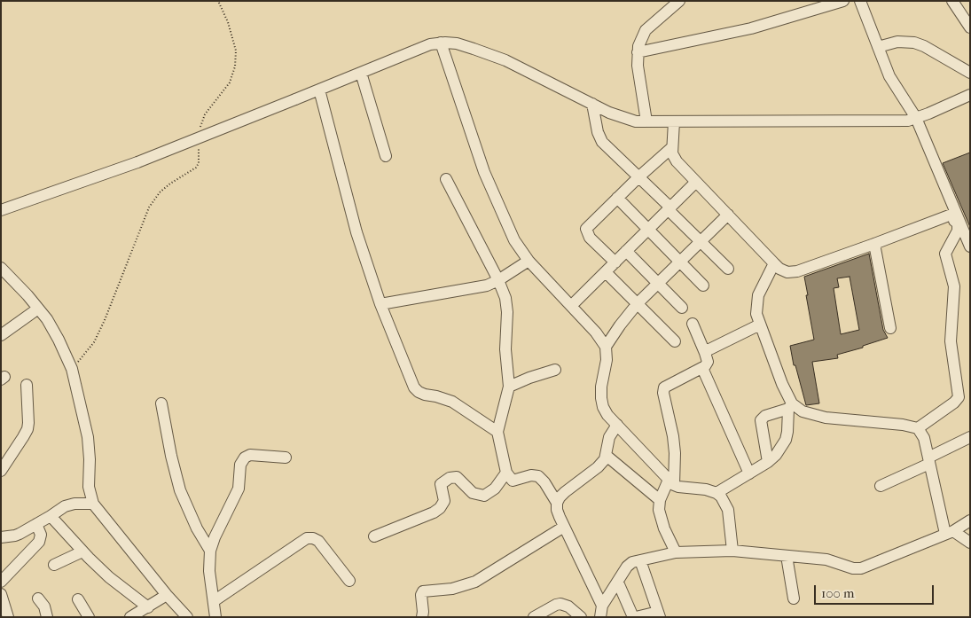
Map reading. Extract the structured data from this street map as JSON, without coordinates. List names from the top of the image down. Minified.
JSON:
{"scale_bar":"100 m"}
